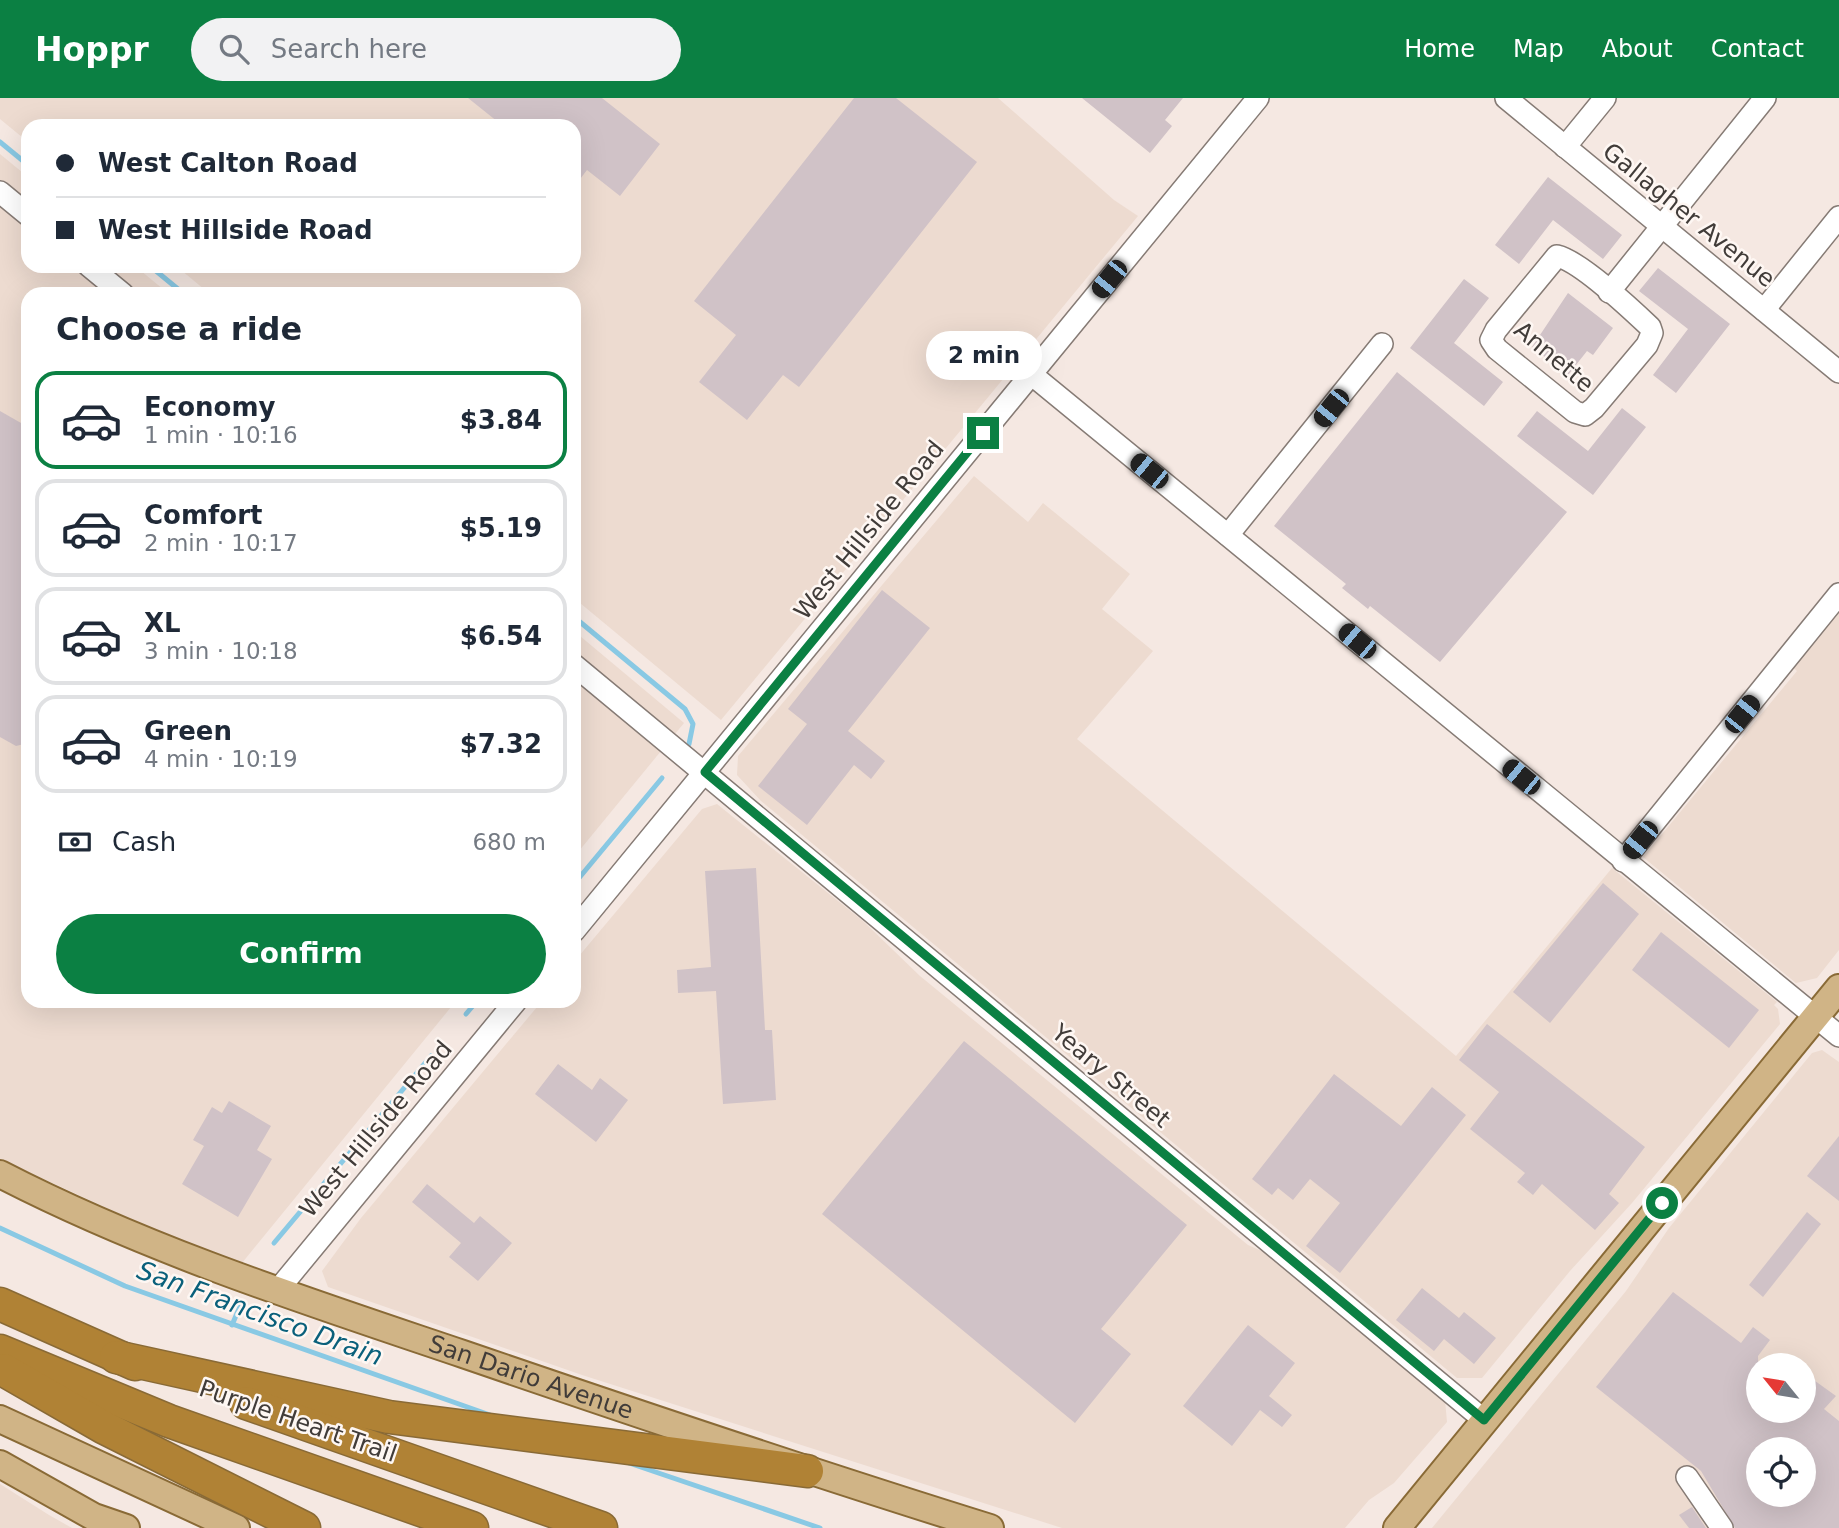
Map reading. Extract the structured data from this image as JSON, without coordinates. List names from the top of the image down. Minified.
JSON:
{"streets":{"highway":["Purple Heart Trail"],"main road":["San Dario Avenue"],"street":["Gallagher Avenue","Annette","West Hillside Road","Yeary Street"]},"crossings":[["West Hillside Road","Yeary Street"],["West Hillside Road","San Dario Avenue"]],"water":["San Francisco Drain"],"north":"top left","page":{"header":"Hoppr","search":"Search here","nav":["Home","Map","About","Contact"],"banner":["West Calton Road","West Hillside Road"],"heading":"Choose a ride","bubble":"2 min","list":[{"name":"Economy","note":"1 min · 10:16","value":"$3.84"},{"name":"Comfort","note":"2 min · 10:17","value":"$5.19"},{"name":"XL","note":"3 min · 10:18","value":"$6.54"},{"name":"Green","note":"4 min · 10:19","value":"$7.32"}],"pay":["Cash","680 m"],"buttons":"Confirm"}}
